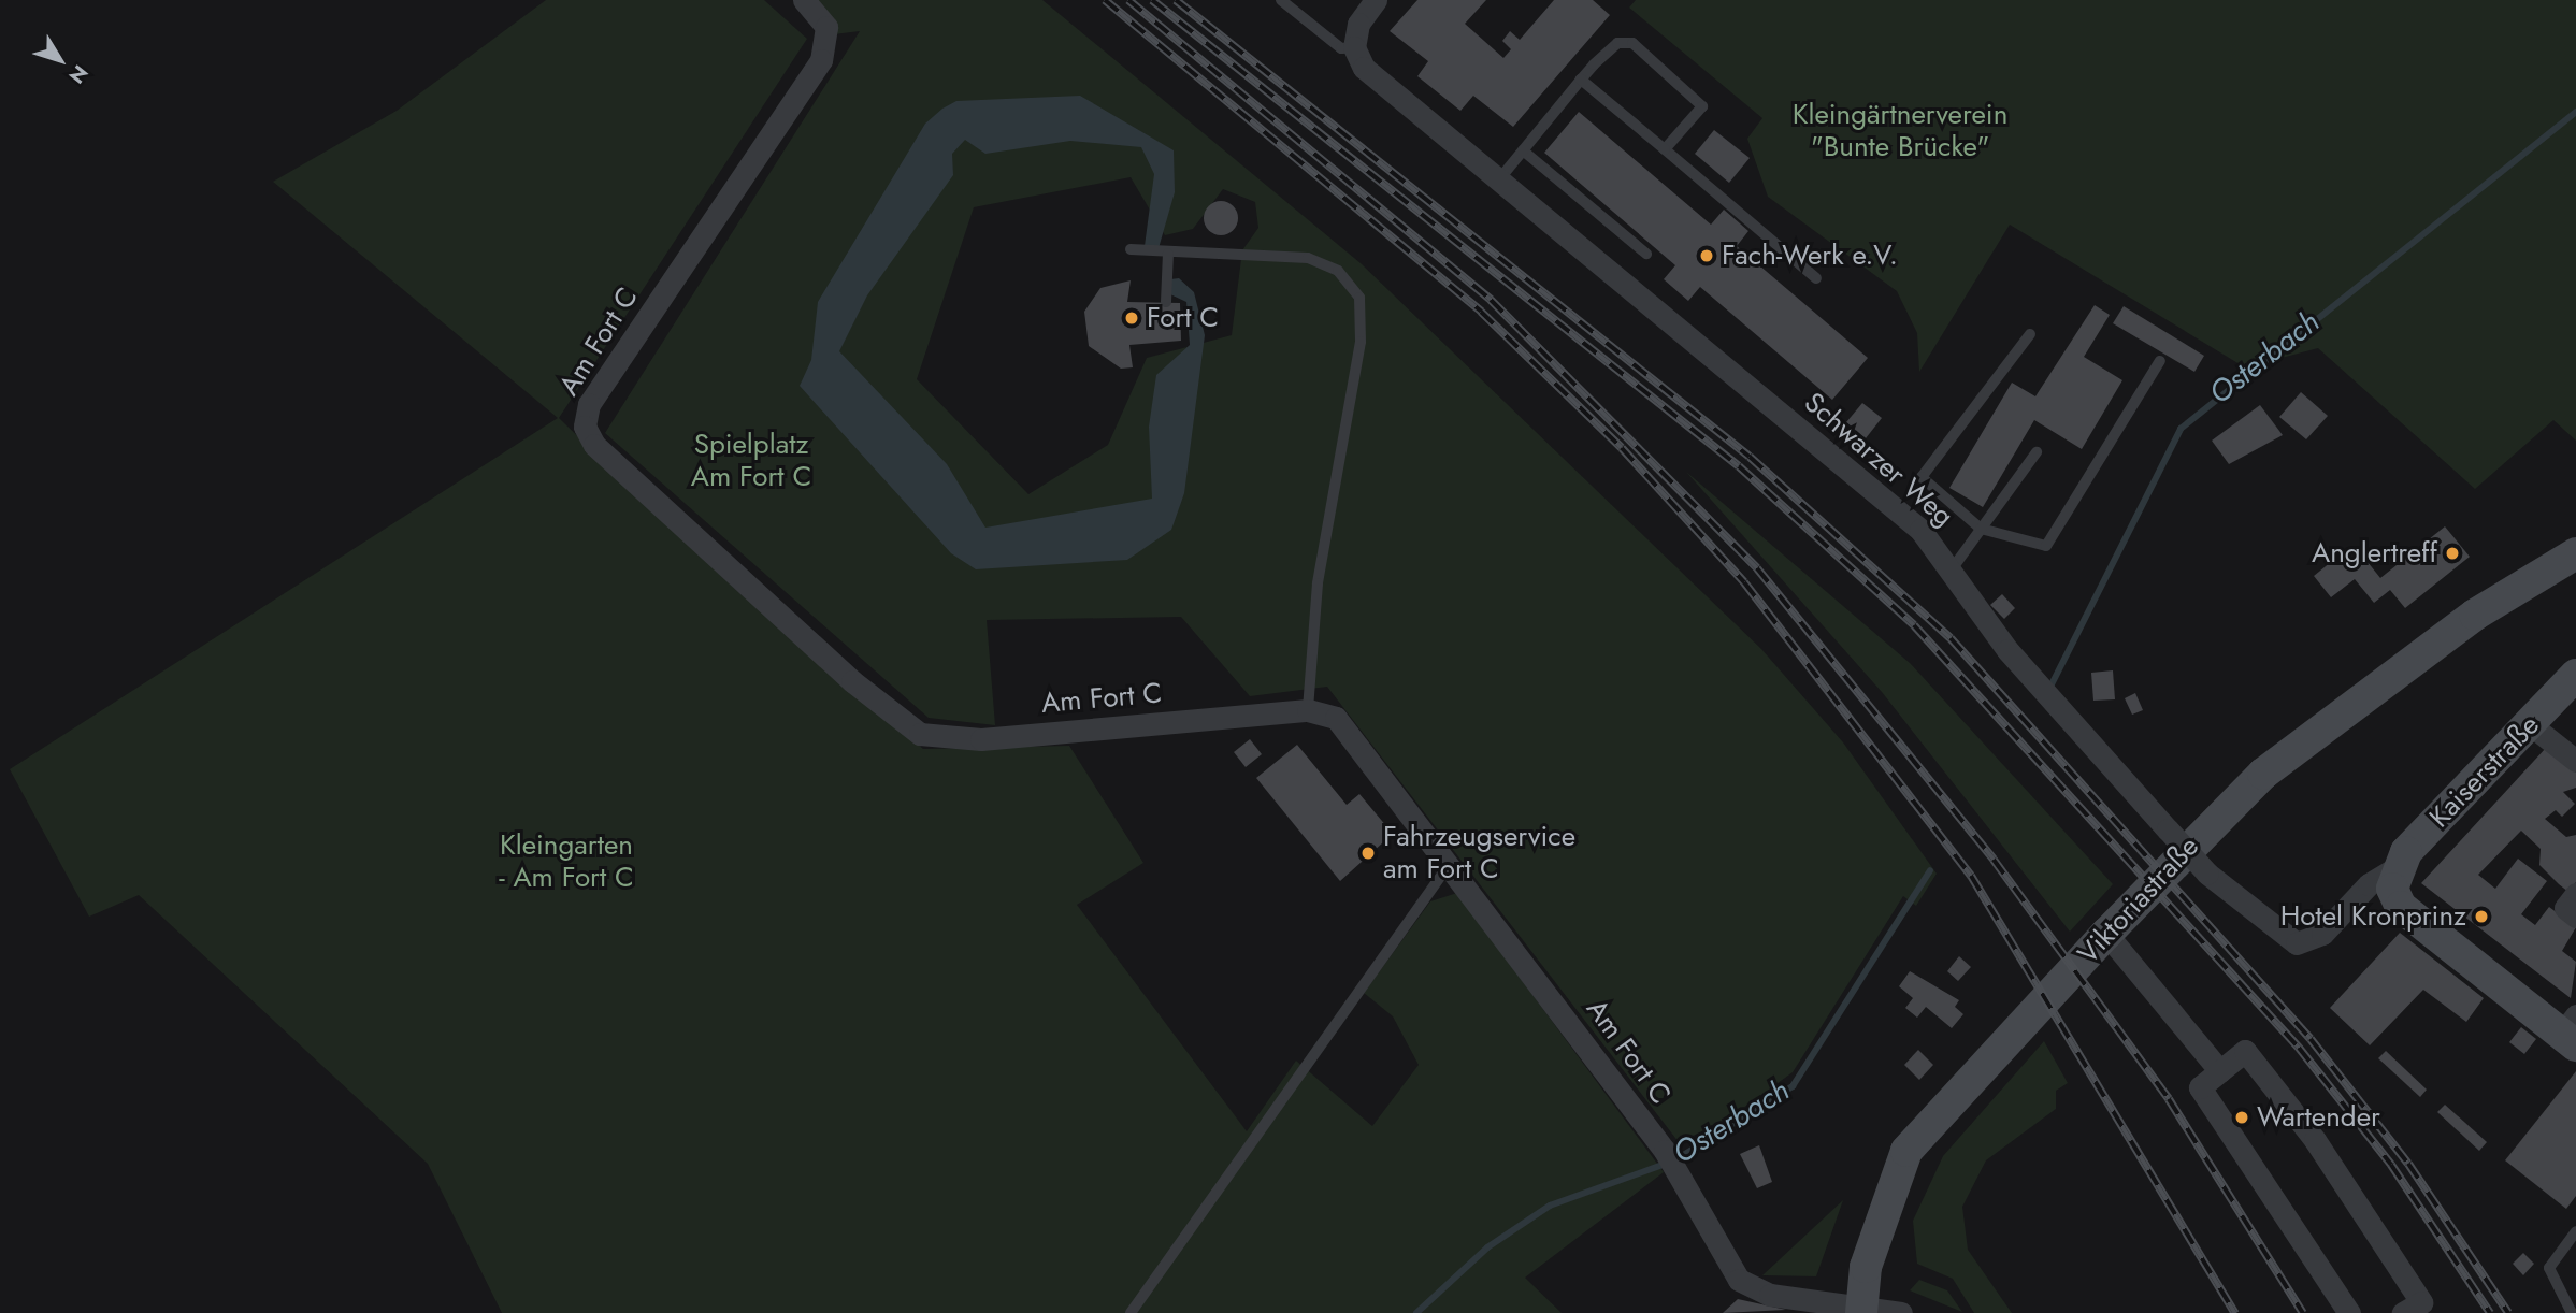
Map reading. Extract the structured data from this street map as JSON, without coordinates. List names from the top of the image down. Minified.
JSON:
{"streets":{"main road":["Kaiserstraße","Viktoriastraße"],"street":["Am Fort C","Schwarzer Weg"]},"crossings":[["Am Fort C","Viktoriastraße"],["Schwarzer Weg","Kaiserstraße"]],"water":["Osterbach"],"parks":["Kleingärtnerverein \"Bunte Brücke\"","Spielplatz Am Fort C","Kleingarten - Am Fort C"],"places":["Fach-Werk e.V.","Fort C","Anglertreff","Fahrzeugservice am Fort C","Hotel Kronprinz","Wartender"],"north":"bottom right"}
